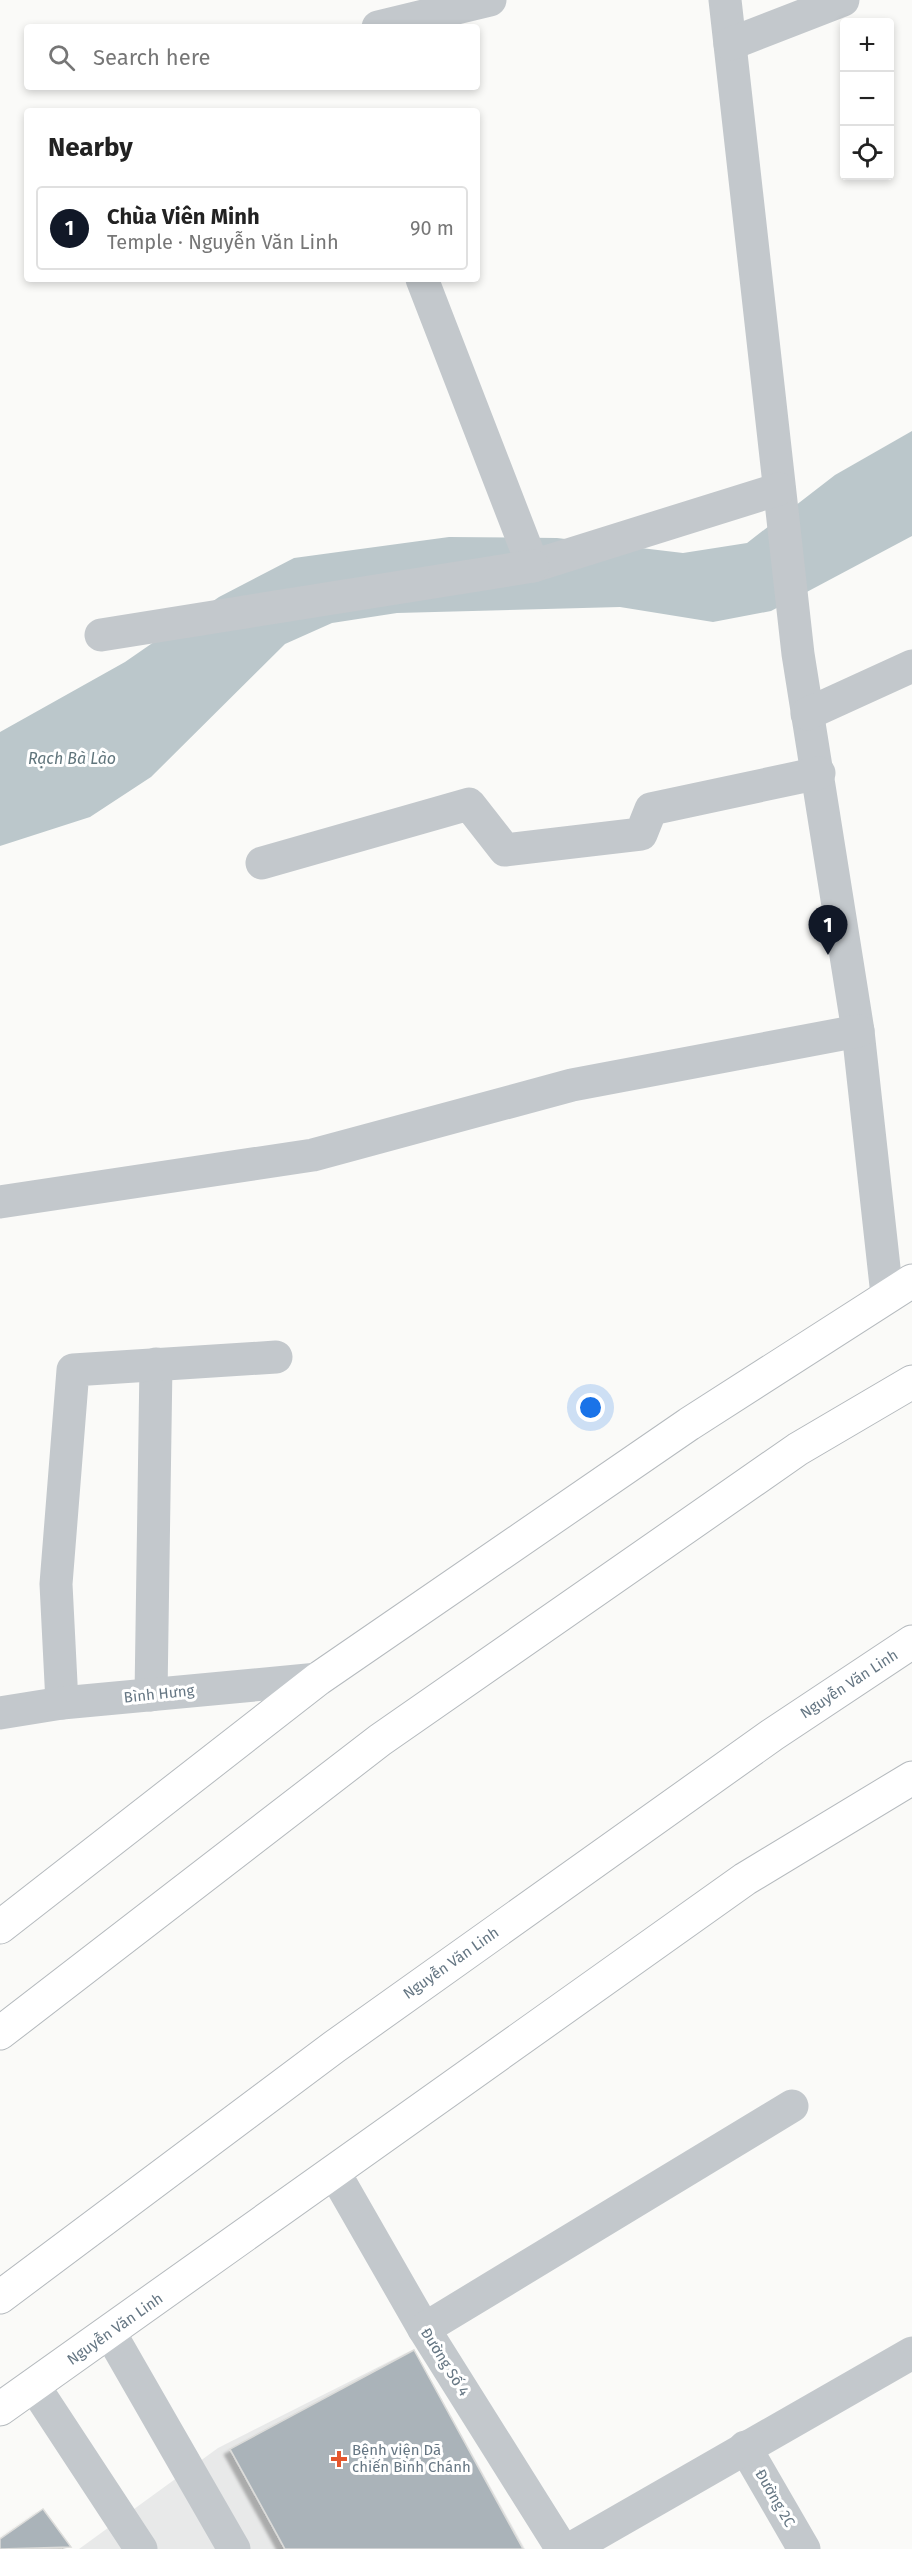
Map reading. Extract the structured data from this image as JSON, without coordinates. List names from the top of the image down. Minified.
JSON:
{"streets":{"main road":["Nguyễn Văn Linh"],"street":["Bình Hưng","Đường Số 4","Đường 2C"]},"crossings":[["Nguyễn Văn Linh","Đường Số 4"]],"water":["Rạch Bà Lào"],"places":{"health":["Bệnh viện Dã chiến Bình Chánh"]},"page":{"map_buttons":["+","−"],"search":"Search here","heading":"Nearby","list":[{"mark":"1","name":"Chùa Viên Minh","note":"Temple · Nguyễn Văn Linh","value":"90 m"}],"pins":"1"}}
